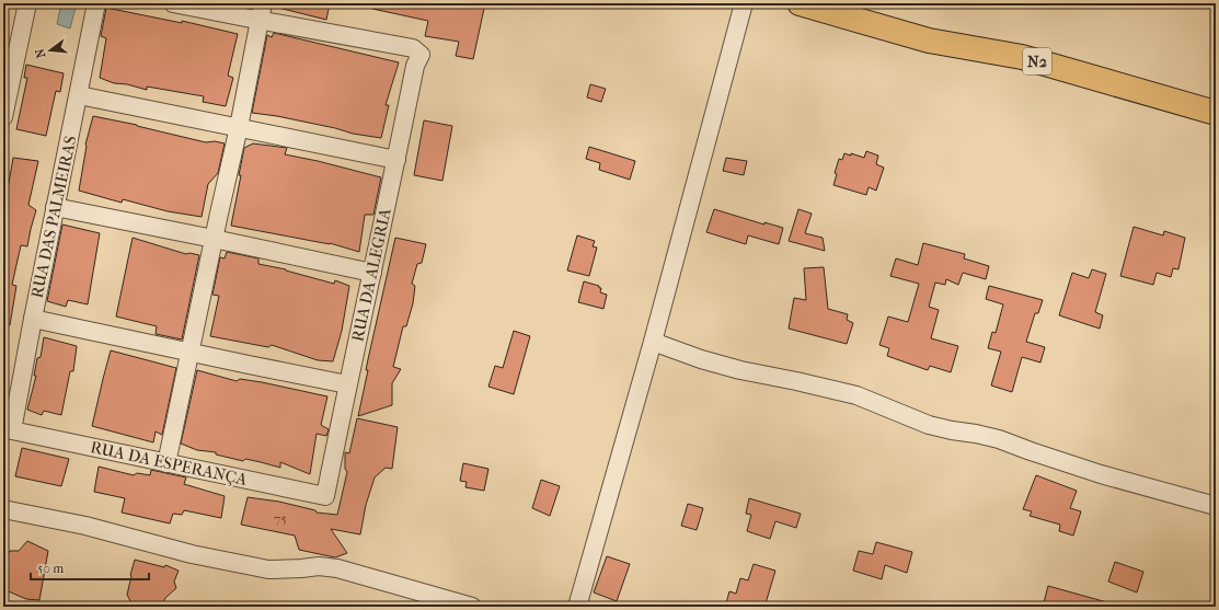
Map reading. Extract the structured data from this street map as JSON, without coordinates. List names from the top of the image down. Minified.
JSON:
{"streets":{"main road":["N2"],"street":["RUA DAS PALMEIRAS","RUA DA ALEGRIA","RUA DA ESPERANÇA"]},"crossings":[["RUA DAS PALMEIRAS","RUA DA ESPERANÇA"],["RUA DA ALEGRIA","RUA DA ESPERANÇA"]],"house_numbers":["75"],"scale_bar":"50 m","north":"left"}
